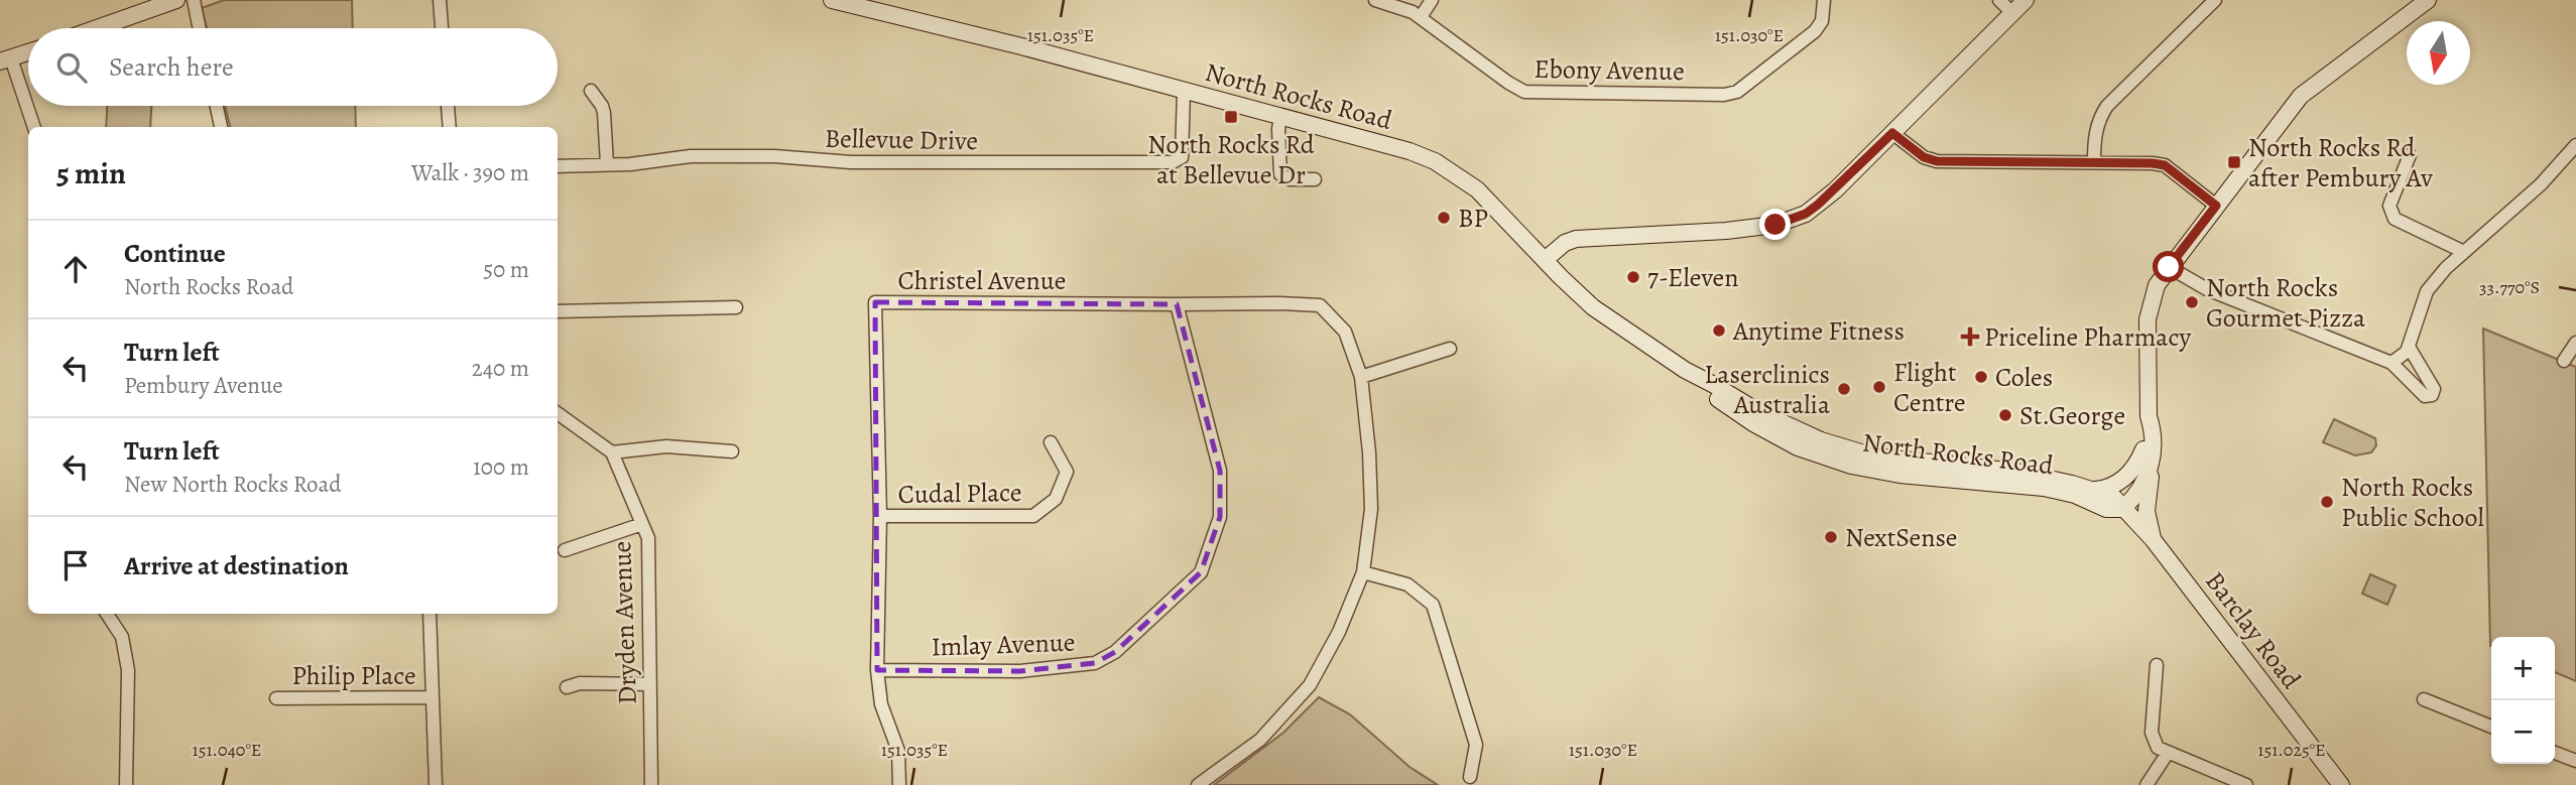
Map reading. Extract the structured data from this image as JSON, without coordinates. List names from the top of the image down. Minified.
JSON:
{"streets":{"main road":["North Rocks Road","Barclay Road"],"street":["Ebony Avenue","Bellevue Drive","Christel Avenue","Cudal Place","Dryden Avenue","Imlay Avenue","Philip Place"]},"crossings":[["North Rocks Road","Bellevue Drive"],["North Rocks Road","Barclay Road"],["Christel Avenue","Cudal Place"],["Christel Avenue","Imlay Avenue"]],"places":{"transit":["North Rocks Rd at Bellevue Dr","North Rocks Rd after Pembury Av"],"other":["BP","7-Eleven","North Rocks Gourmet Pizza","Anytime Fitness","Coles","Flight Centre","Laserclinics Australia","St.George","North Rocks Public School","NextSense"],"health":["Priceline Pharmacy"]},"north":"bottom","page":{"search":"Search here","heading":["5 min","Walk · 390 m"],"list":[["Continue","North Rocks Road","50 m"],["Turn left","Pembury Avenue","240 m"],["Turn left","New North Rocks Road","100 m"],"Arrive at destination"],"map_buttons":["+","−"]},"coordinates":["151.035°E","151.030°E","33.770°S","151.040°E","151.025°E"]}
